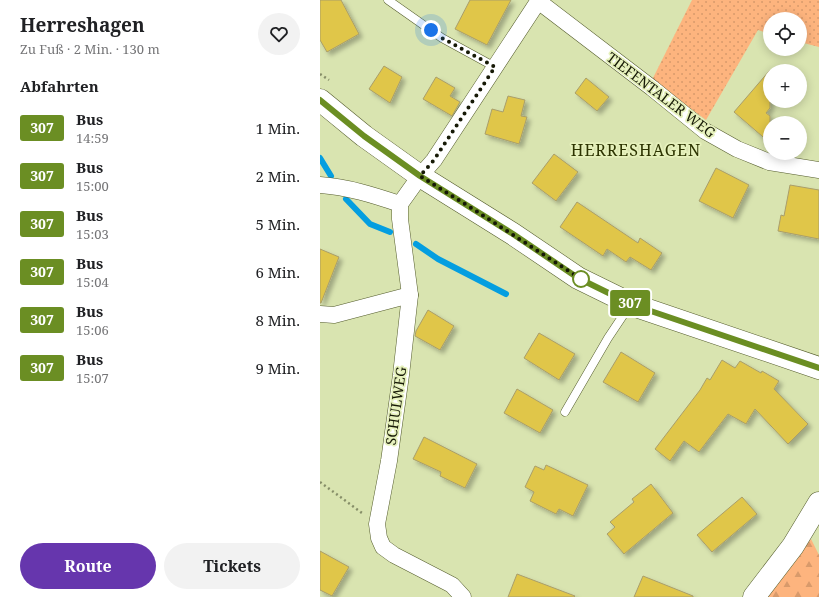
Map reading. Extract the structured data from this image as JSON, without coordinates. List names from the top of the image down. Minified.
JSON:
{"streets":{"street":["TIEFENTALER WEG","SCHULWEG"]},"districts":["HERRESHAGEN"],"lines":["bus line 307"],"page":{"heading":[["Herreshagen","Zu Fuß · 2 Min. · 130 m"],"Abfahrten"],"on_map":"307","map_buttons":["+","−"],"list":[{"mark":"307","name":"Bus","note":"14:59","value":"1 Min."},{"mark":"307","name":"Bus","note":"15:00","value":"2 Min."},{"mark":"307","name":"Bus","note":"15:03","value":"5 Min."},{"mark":"307","name":"Bus","note":"15:04","value":"6 Min."},{"mark":"307","name":"Bus","note":"15:06","value":"8 Min."},{"mark":"307","name":"Bus","note":"15:07","value":"9 Min."}],"buttons":["Route","Tickets"]}}
